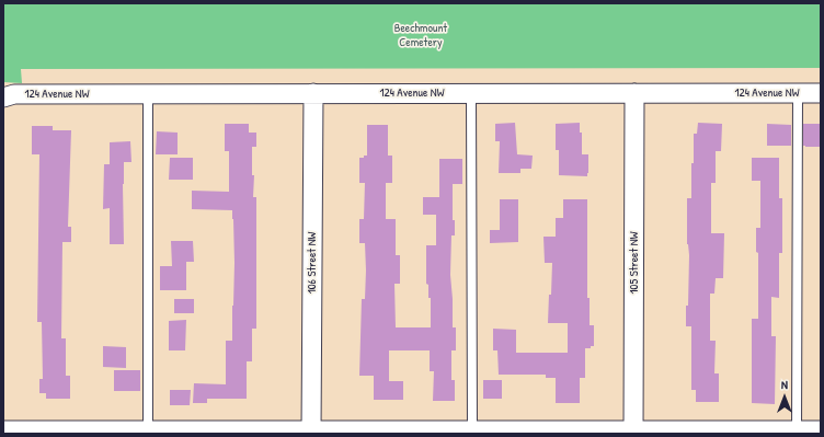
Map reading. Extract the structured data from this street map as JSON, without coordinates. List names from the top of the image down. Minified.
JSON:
{"streets":{"street":["124 Avenue NW","106 Street NW","105 Street NW"]},"crossings":[["124 Avenue NW","106 Street NW"],["124 Avenue NW","105 Street NW"]],"parks":["Beechmount Cemetery"],"north":"top"}
